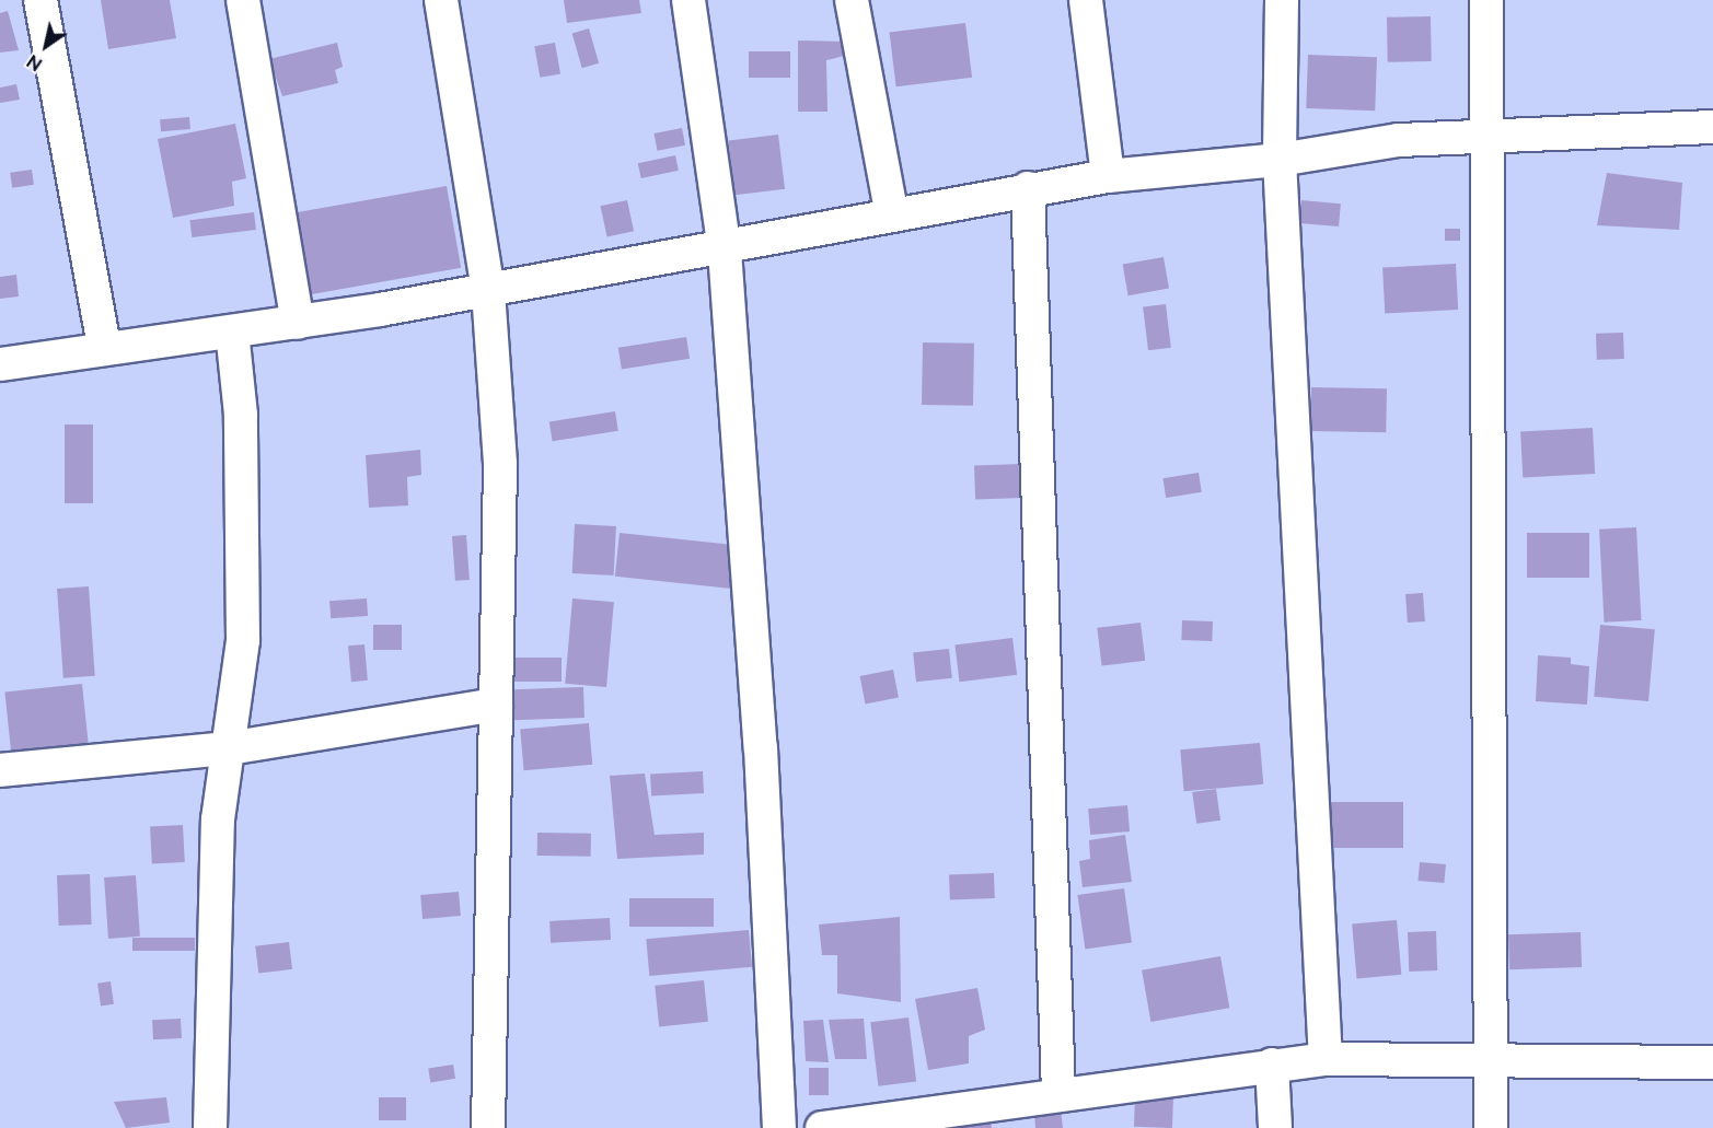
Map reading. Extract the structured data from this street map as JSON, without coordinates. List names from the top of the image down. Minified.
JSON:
{"north":"bottom left"}
